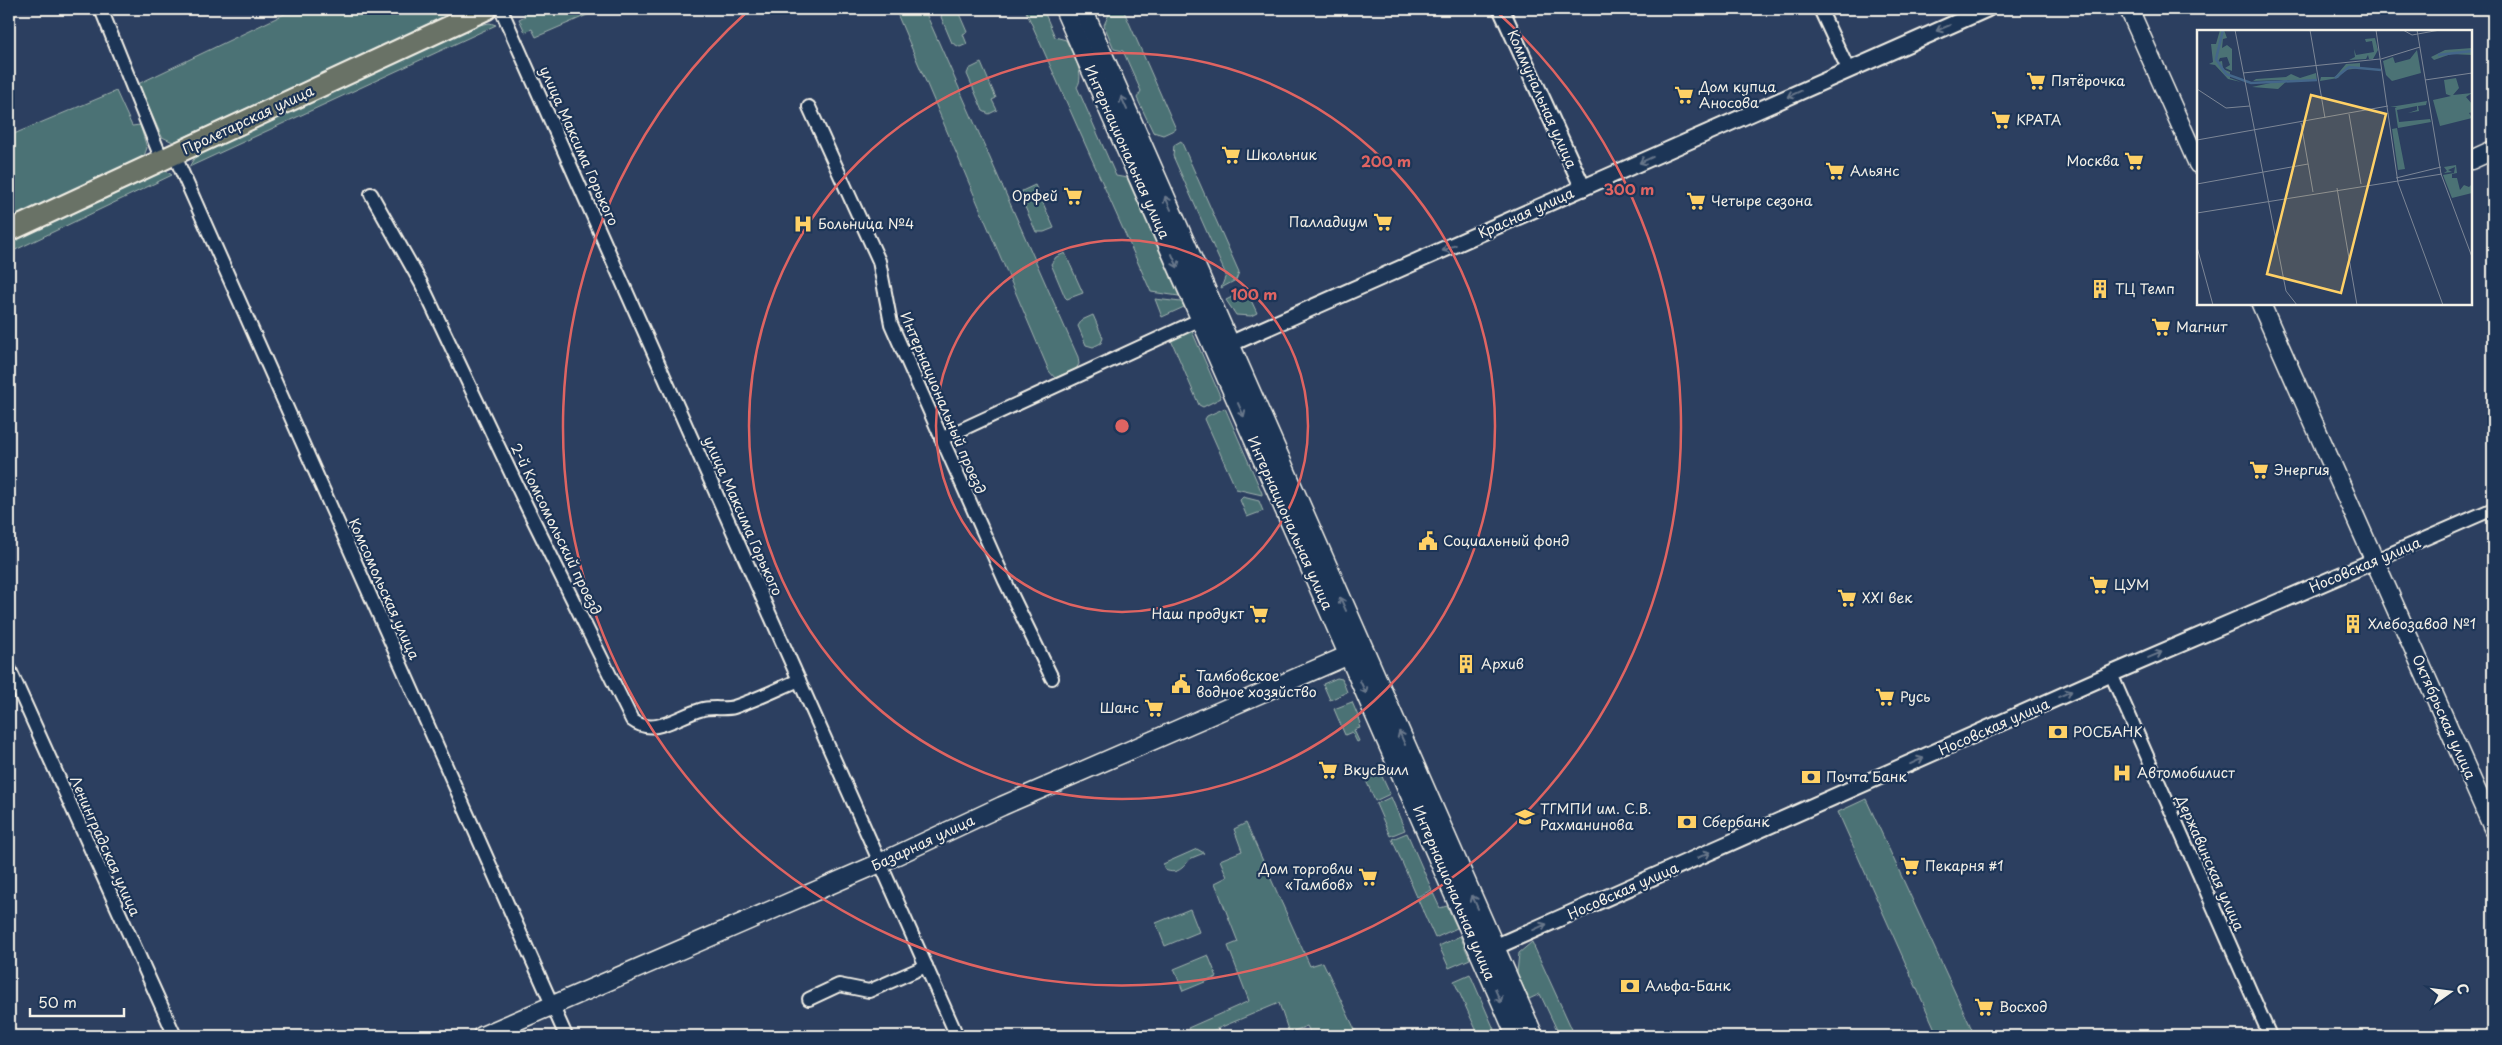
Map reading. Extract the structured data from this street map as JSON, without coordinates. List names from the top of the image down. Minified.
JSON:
{"streets":{"main road":["Пролетарская улица","Интернациональная улица","Октябрьская улица","Базарная улица"],"street":["Коммунальная улица","улица Максима Горького","Красная улица","Интернациональный проезд","2-й Комсомольский проезд","Носовская улица","Комсомольская улица","Ленинградская улица","Державинская улица"]},"crossings":[["Коммунальная улица","Красная улица"],["Пролетарская улица","Комсомольская улица"],["улица Максима Горького","2-й Комсомольский проезд"],["улица Максима Горького","Базарная улица"],["Интернациональная улица","Красная улица"],["Интернациональная улица","Носовская улица"],["Интернациональная улица","Базарная улица"],["Носовская улица","Октябрьская улица"],["Носовская улица","Державинская улица"],["Комсомольская улица","Базарная улица"]],"one_way":["Красная улица","Носовская улица"],"places":{"supermarket":["Пятёрочка","Дом купца Аносова","КРАТА","Школьник","Москва","Альянс","Орфей","Четыре сезона","Палладиум","Магнит","Энергия","ЦУМ","XXI век","Наш продукт","Русь","Шанс","ВкусВилл","Пекарня #1","Дом торговли «Тамбов»","Восход"],"hospital":["Больница №4","Автомобилист"],"building":["ТЦ Темп","Хлебозавод №1","Архив"],"public building":["Социальный фонд","Тамбовское водное хозяйство"],"bank":["РОСБАНК","Почта Банк","Сбербанк","Альфа-Банк"],"school or university":["ТГМПИ им. С.В. Рахманинова"]},"scale_bar":"50 m","north":"right","rings":["200 m","300 m","100 m"]}
